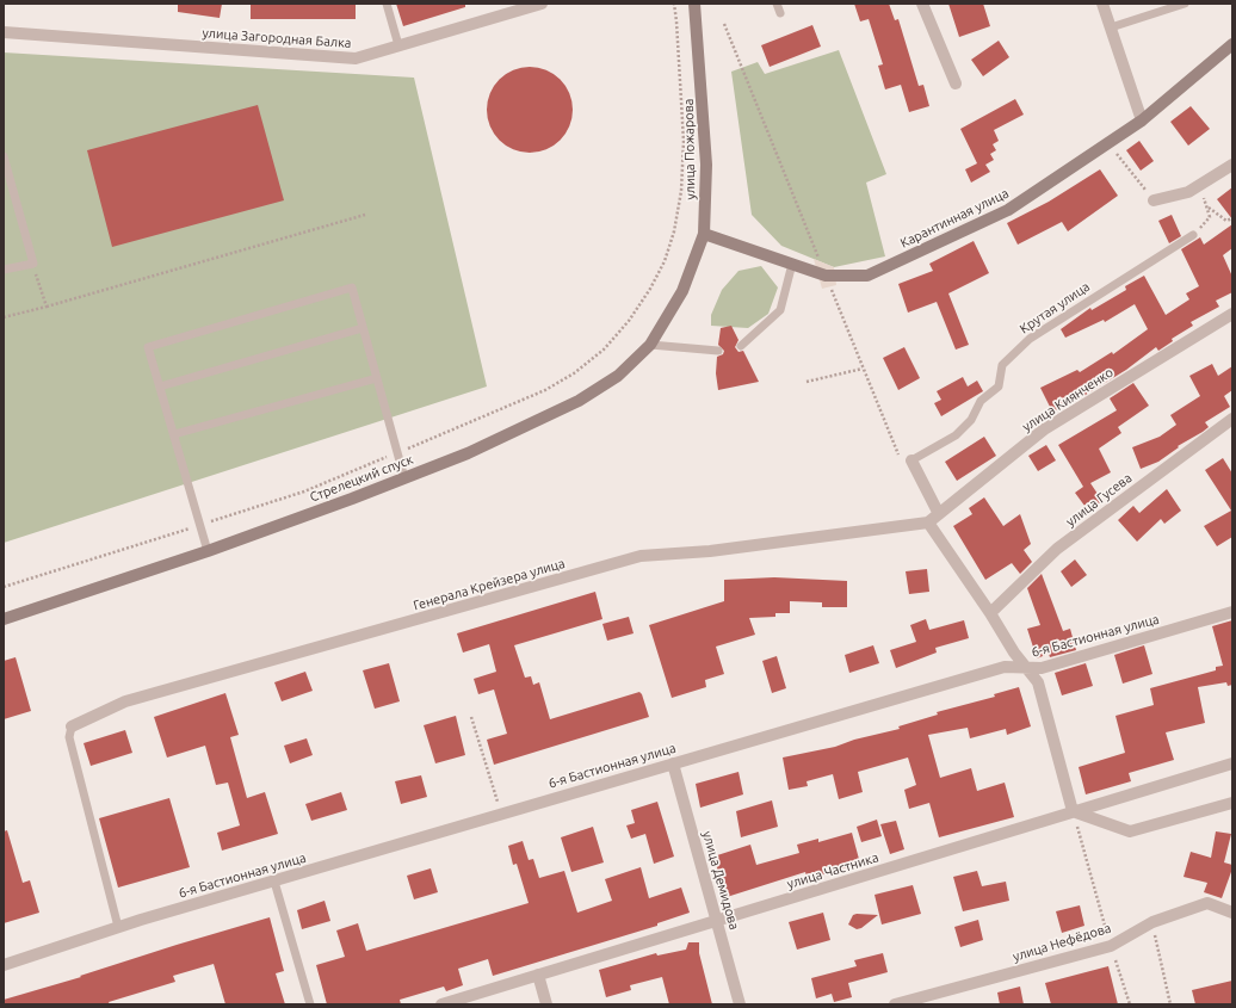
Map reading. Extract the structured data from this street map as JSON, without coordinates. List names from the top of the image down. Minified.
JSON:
{"streets":{"main road":["улица Пожарова","Карантинная улица","Стрелецкий спуск"],"street":["улица Загородная Балка","улица Киянченко","улица Гусева","Генерала Крейзера улица","6-я Бастионная улица","улица Частника","улица Демидова","улица Нефёдова"],"lane":["Крутая улица"]},"crossings":[["улица Пожарова","Карантинная улица"],["улица Пожарова","Стрелецкий спуск"],["улица Киянченко","Генерала Крейзера улица"],["6-я Бастионная улица","улица Демидова"],["улица Частника","улица Демидова"]]}
